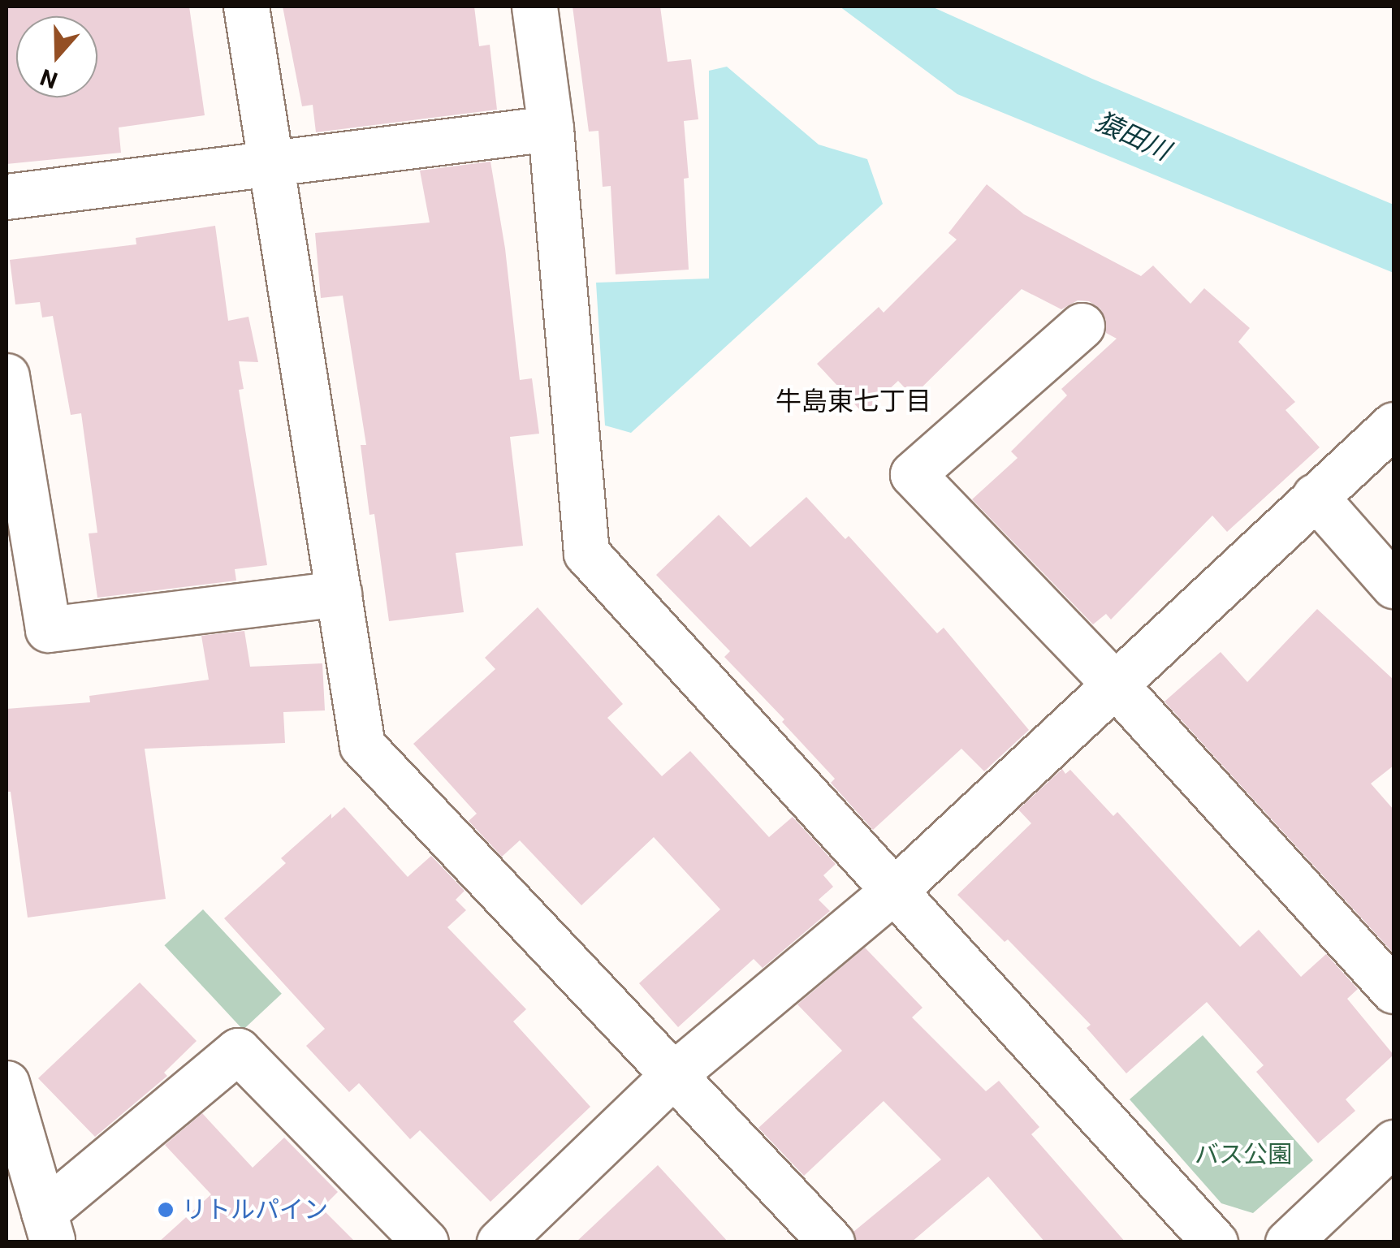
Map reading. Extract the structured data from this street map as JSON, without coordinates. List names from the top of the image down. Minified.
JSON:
{"districts":["牛島東七丁目"],"water":["猿田川"],"parks":["バス公園"],"places":["リトルパイン"],"north":"bottom"}
